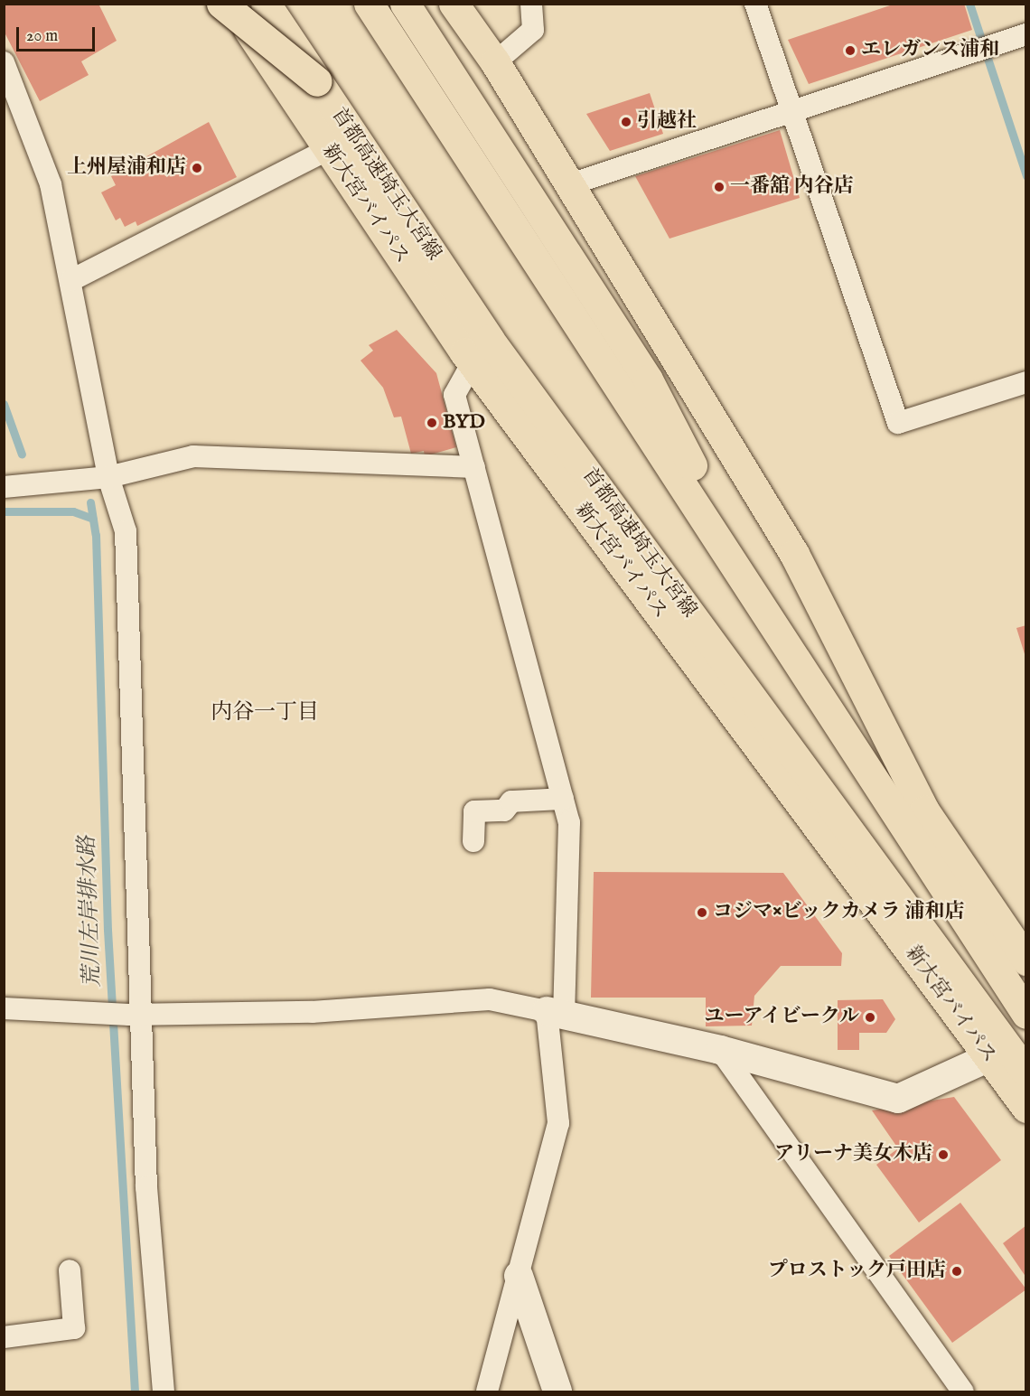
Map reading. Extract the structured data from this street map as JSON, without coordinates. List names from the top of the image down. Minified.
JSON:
{"streets":{"highway":["首都高速埼玉大宮線","新大宮バイパス"]},"districts":["内谷一丁目"],"water":["荒川左岸排水路"],"places":["エレガンス浦和","引越社","上州屋浦和店","一番舘 内谷店","BYD","コジマ×ビックカメラ 浦和店","ユーアイビークル","アリーナ美女木店","プロストック戸田店"],"scale_bar":"20 m"}
